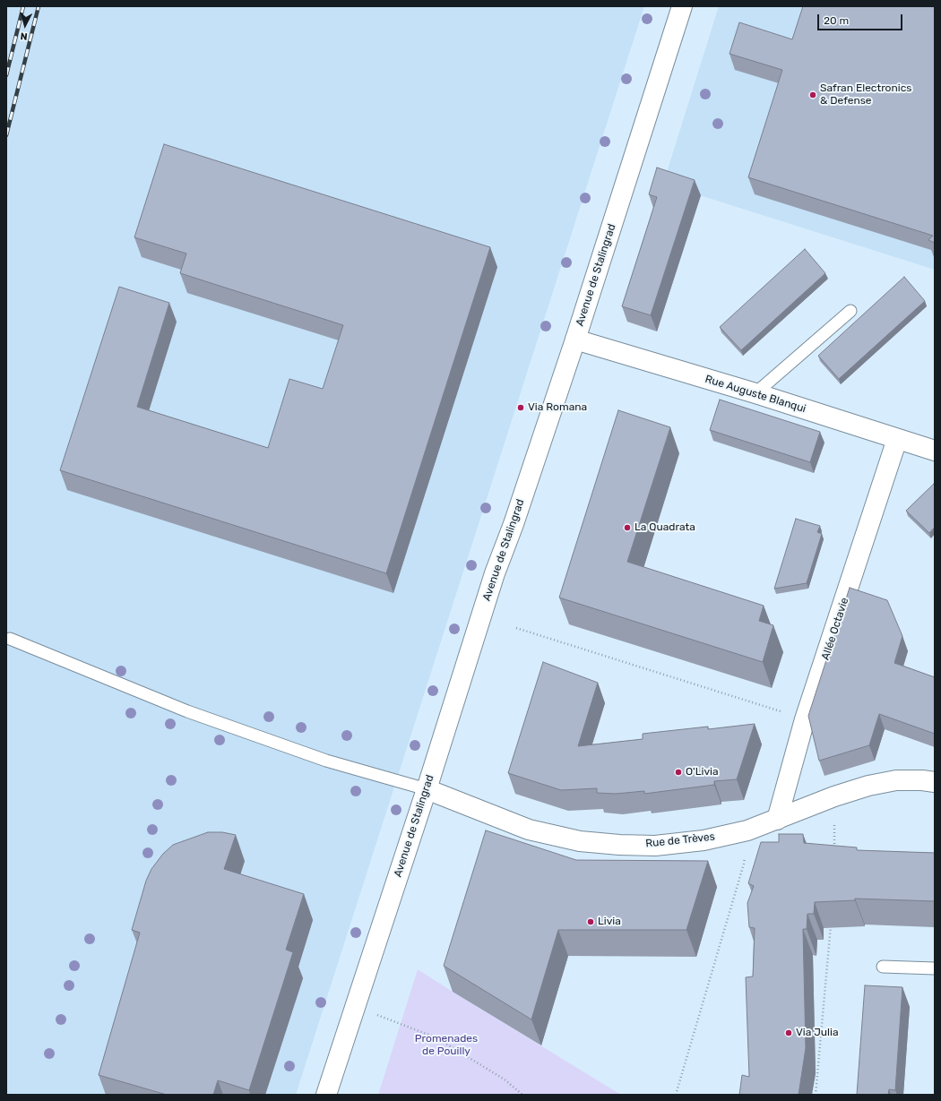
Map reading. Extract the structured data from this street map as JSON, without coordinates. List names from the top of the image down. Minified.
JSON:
{"streets":{"street":["Avenue de Stalingrad","Rue Auguste Blanqui","Allée Octavie","Rue de Trèves"]},"crossings":[["Avenue de Stalingrad","Rue Auguste Blanqui"],["Avenue de Stalingrad","Rue de Trèves"],["Rue Auguste Blanqui","Allée Octavie"],["Allée Octavie","Rue de Trèves"]],"parks":["Promenades de Pouilly"],"places":["Safran Electronics & Defense","Via Romana","La Quadrata","O'Livia","Livia","Via Julia"],"scale_bar":"20 m","north":"bottom"}
